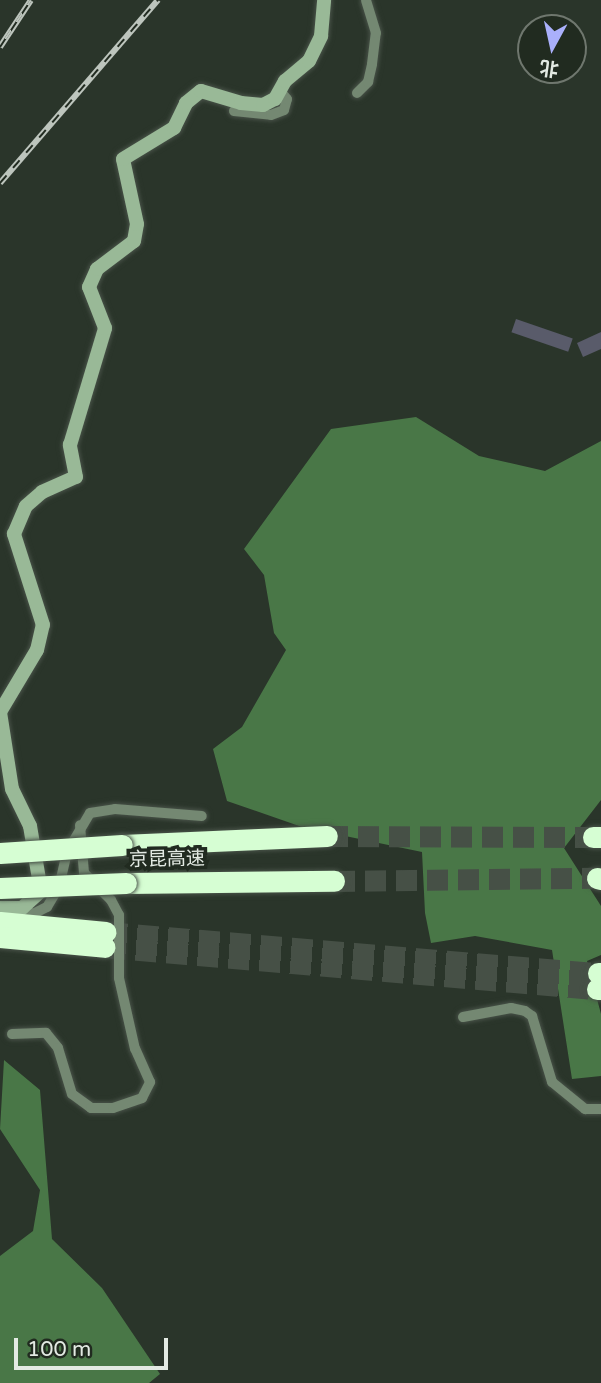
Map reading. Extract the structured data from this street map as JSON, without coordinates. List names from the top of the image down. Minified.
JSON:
{"streets":{"highway":["京昆高速"]},"scale_bar":"100 m","north":"bottom"}
